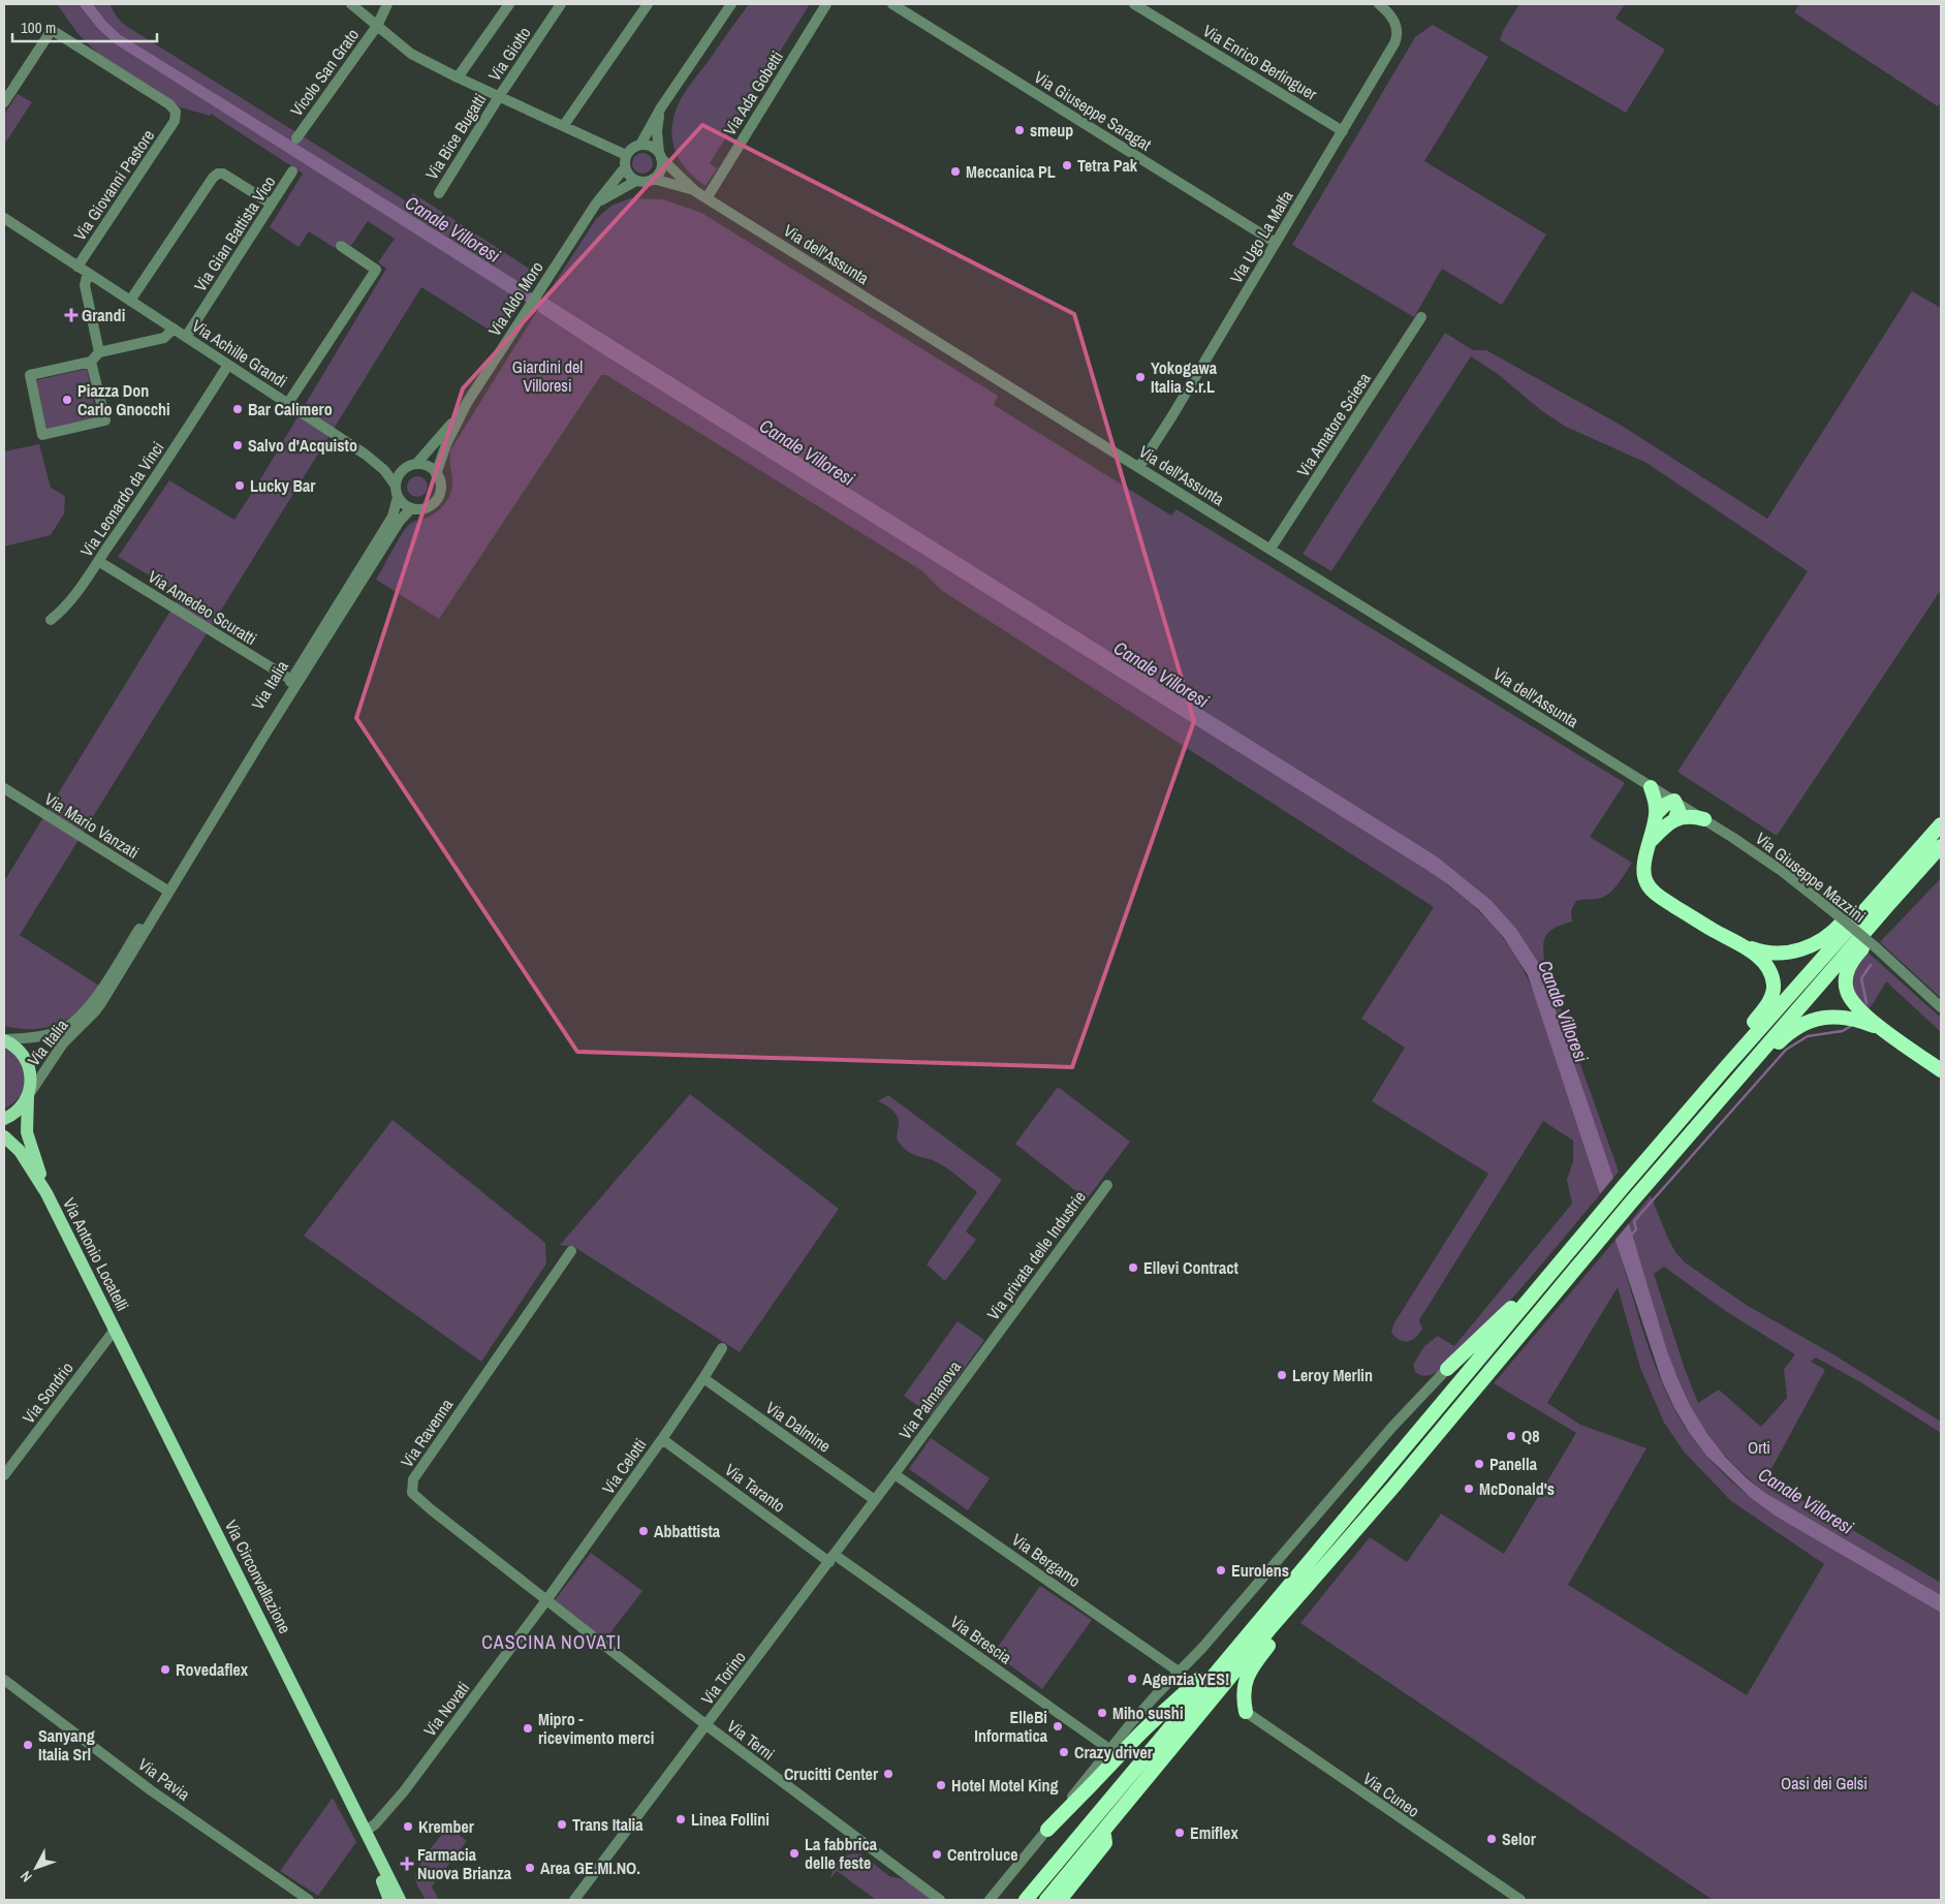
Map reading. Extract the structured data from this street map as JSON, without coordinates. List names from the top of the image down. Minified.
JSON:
{"streets":{"main road":["Via Antonio Locatelli","Via Circonvallazione"],"street":["Via Giotto","Via Enrico Berlinguer","Vicolo San Grato","Via Ada Gobetti","Via Giuseppe Saragat","Via Bice Bugatti","Via Giovanni Pastore","Via Gian Battista Vico","Via Ugo La Malfa","Via dell'Assunta","Via Aldo Moro","Via Achille Grandi","Via Amatore Sciesa","Via Leonardo da Vinci","Via Amedeo Scuratti","Via Italia","Via Mario Vanzati","Via Giuseppe Mazzini","Via privata delle Industrie","Via Sondrio","Via Palmanova","Via Dalmine","Via Ravenna","Via Celotti","Via Taranto","Via Bergamo","Via Brescia","Via Torino","Via Novati","Via Terni","Via Pavia","Via Cuneo"]},"crossings":[["Via Giotto","Via Bice Bugatti"],["Via Enrico Berlinguer","Via Ugo La Malfa"],["Via Ada Gobetti","Via dell'Assunta"],["Via Giuseppe Saragat","Via Ugo La Malfa"],["Via Giovanni Pastore","Via Achille Grandi"],["Via Gian Battista Vico","Via Achille Grandi"],["Via Ugo La Malfa","Via dell'Assunta"],["Via dell'Assunta","Via Aldo Moro"],["Via dell'Assunta","Via Amatore Sciesa"],["Via dell'Assunta","Via Giuseppe Mazzini"],["Via Aldo Moro","Via Achille Grandi"],["Via Aldo Moro","Via Italia"],["Via Achille Grandi","Via Leonardo da Vinci"],["Via Achille Grandi","Via Italia"],["Via Leonardo da Vinci","Via Amedeo Scuratti"],["Via Amedeo Scuratti","Via Italia"],["Via Italia","Via Mario Vanzati"],["Via Italia","Via Antonio Locatelli"],["Via Antonio Locatelli","Via Sondrio"],["Via Antonio Locatelli","Via Circonvallazione"],["Via privata delle Industrie","Via Palmanova"],["Via Sondrio","Via Circonvallazione"],["Via Palmanova","Via Bergamo"],["Via Palmanova","Via Torino"],["Via Dalmine","Via Celotti"],["Via Dalmine","Via Torino"],["Via Ravenna","Via Celotti"],["Via Ravenna","Via Novati"],["Via Ravenna","Via Terni"],["Via Celotti","Via Taranto"],["Via Celotti","Via Novati"],["Via Celotti","Via Terni"],["Via Taranto","Via Brescia"],["Via Taranto","Via Torino"],["Via Bergamo","Via Torino"],["Via Circonvallazione","Via Novati"],["Via Brescia","Via Torino"],["Via Torino","Via Terni"],["Via Novati","Via Terni"]],"districts":["CASCINA NOVATI"],"water":["Canale Villoresi"],"parks":["Giardini del Villoresi","Orti","Oasi dei Gelsi"],"places":{"other":["smeup","Tetra Pak","Meccanica PL","Yokogawa Italia S.r.L","Piazza Don Carlo Gnocchi","Bar Calimero","Salvo d'Acquisto","Lucky Bar","Ellevi Contract","Leroy Merlin","Q8","Panella","McDonald's","Abbattista","Eurolens","Rovedaflex","Agenzia YES!","Miho sushi","ElleBi Informatica","Mipro - ricevimento merci","Sanyang Italia Srl","Crazy driver","Crucitti Center","Hotel Motel King","Linea Follini","Trans Italia","Krember","Emiflex","Selor","La fabbrica delle feste","Centroluce","Area GE.MI.NO."],"health":["Grandi","Farmacia Nuova Brianza"]},"scale_bar":"100 m","north":"bottom left"}
